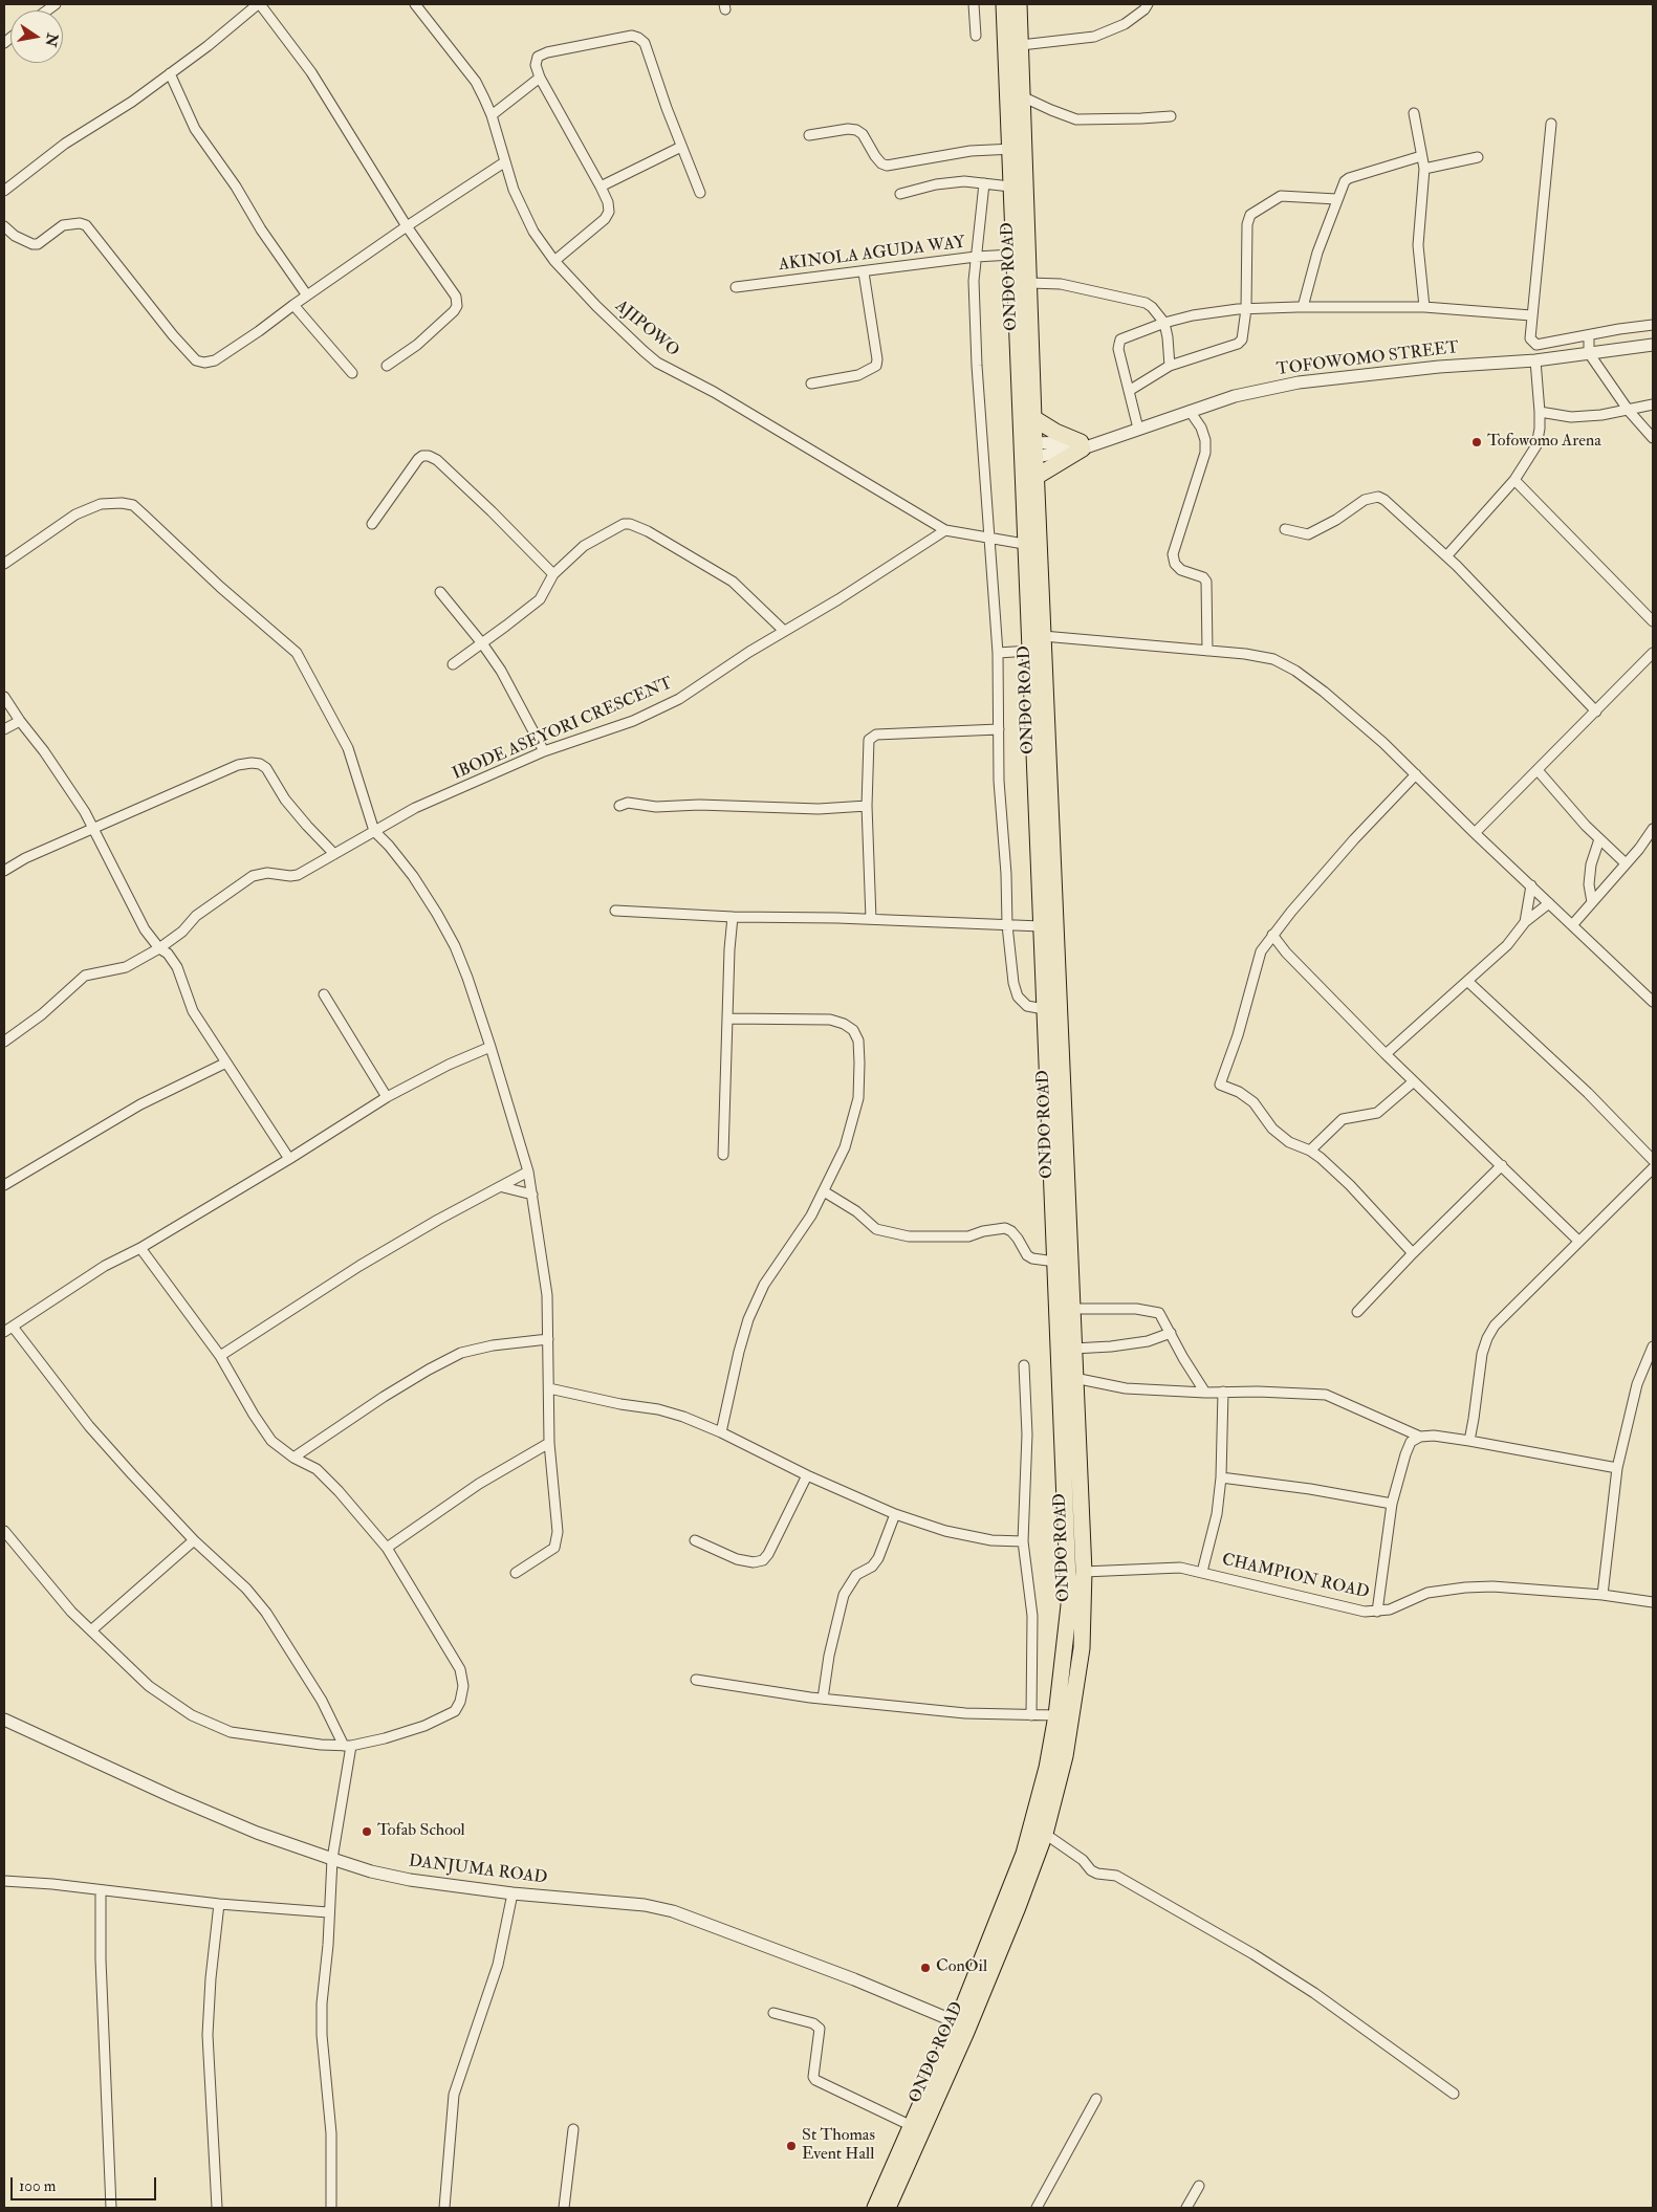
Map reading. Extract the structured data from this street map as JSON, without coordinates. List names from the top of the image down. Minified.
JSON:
{"streets":{"main road":["ONDO ROAD"],"street":["AKINOLA AGUDA WAY","AJIPOWO","TOFOWOMO STREET","IBODE ASEYORI CRESCENT","CHAMPION ROAD","DANJUMA ROAD"]},"crossings":[["AKINOLA AGUDA WAY","ONDO ROAD"],["ONDO ROAD","AJIPOWO"],["ONDO ROAD","TOFOWOMO STREET"],["ONDO ROAD","CHAMPION ROAD"],["ONDO ROAD","DANJUMA ROAD"],["AJIPOWO","IBODE ASEYORI CRESCENT"]],"places":["Tofowomo Arena","Tofab School","ConOil","St Thomas Event Hall"],"scale_bar":"100 m","north":"right"}
